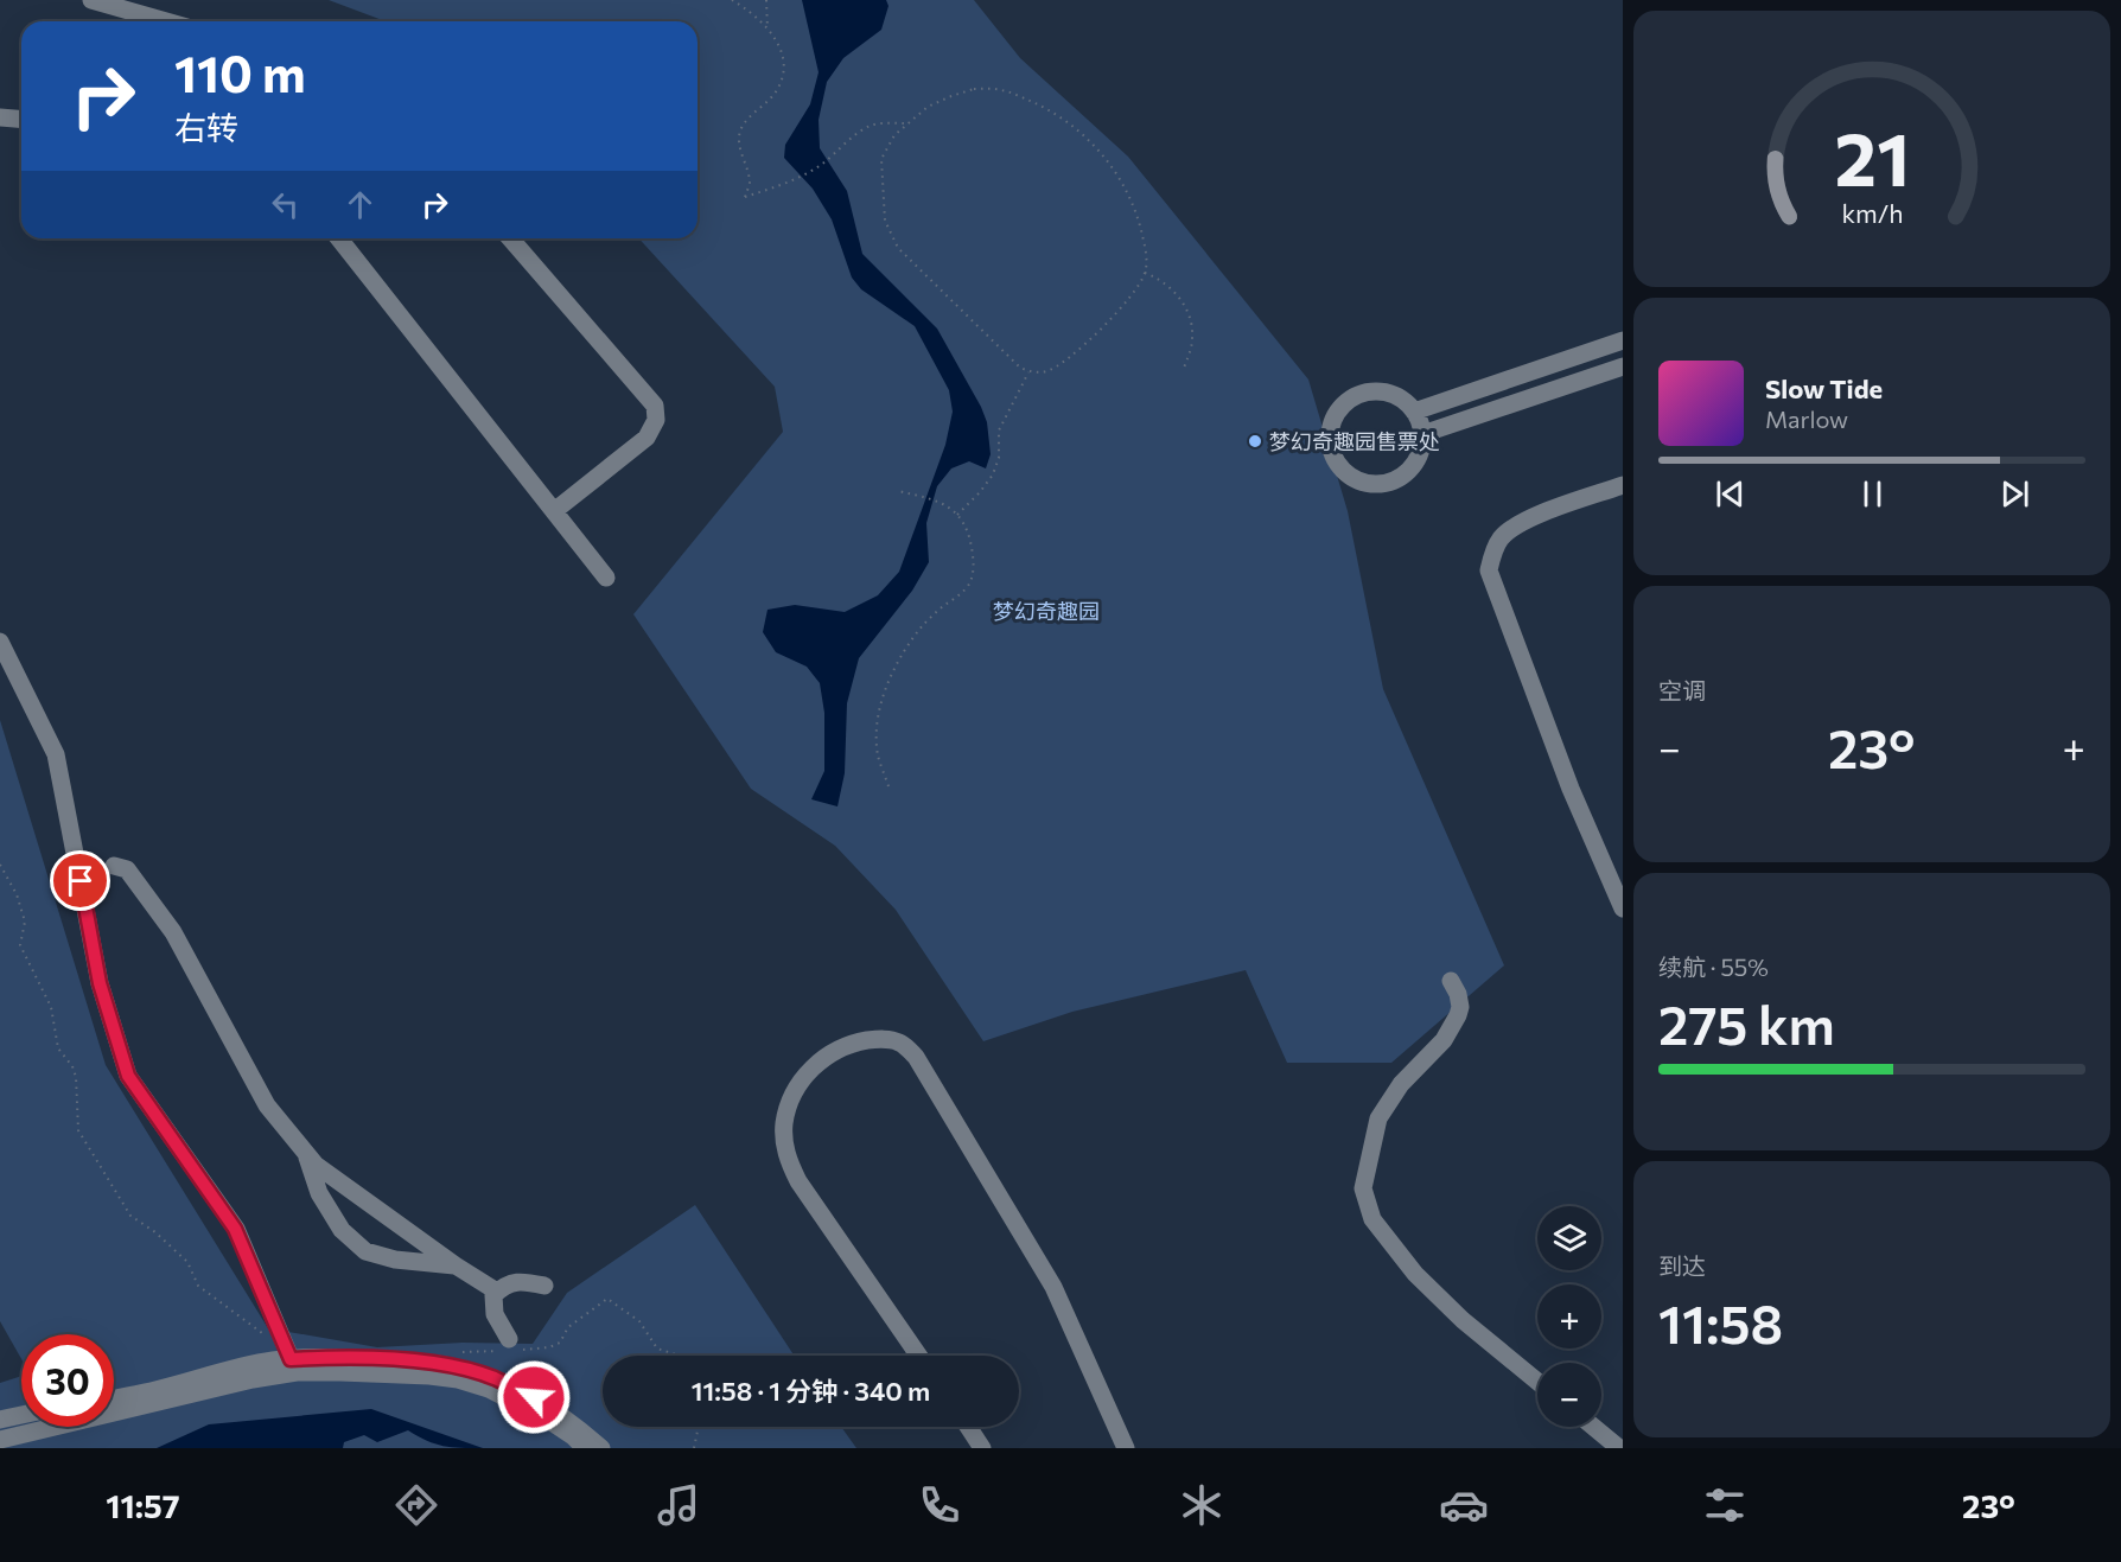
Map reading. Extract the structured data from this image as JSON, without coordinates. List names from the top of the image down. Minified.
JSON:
{"parks":["梦幻奇趣园"],"places":["梦幻奇趣园售票处"],"page":{"turn":["110 m","右转"],"song":["Slow Tide","Marlow"],"tile":["空调",["续航 · 55%","275 km"],["到达","11:58"]],"heat":["−","23°","+"],"map_buttons":["+","−"],"limit":"30","trip":"11:58 · 1 分钟 · 340 m","tabs":["11:57","23°"],"gauge":["21","km/h"]}}
